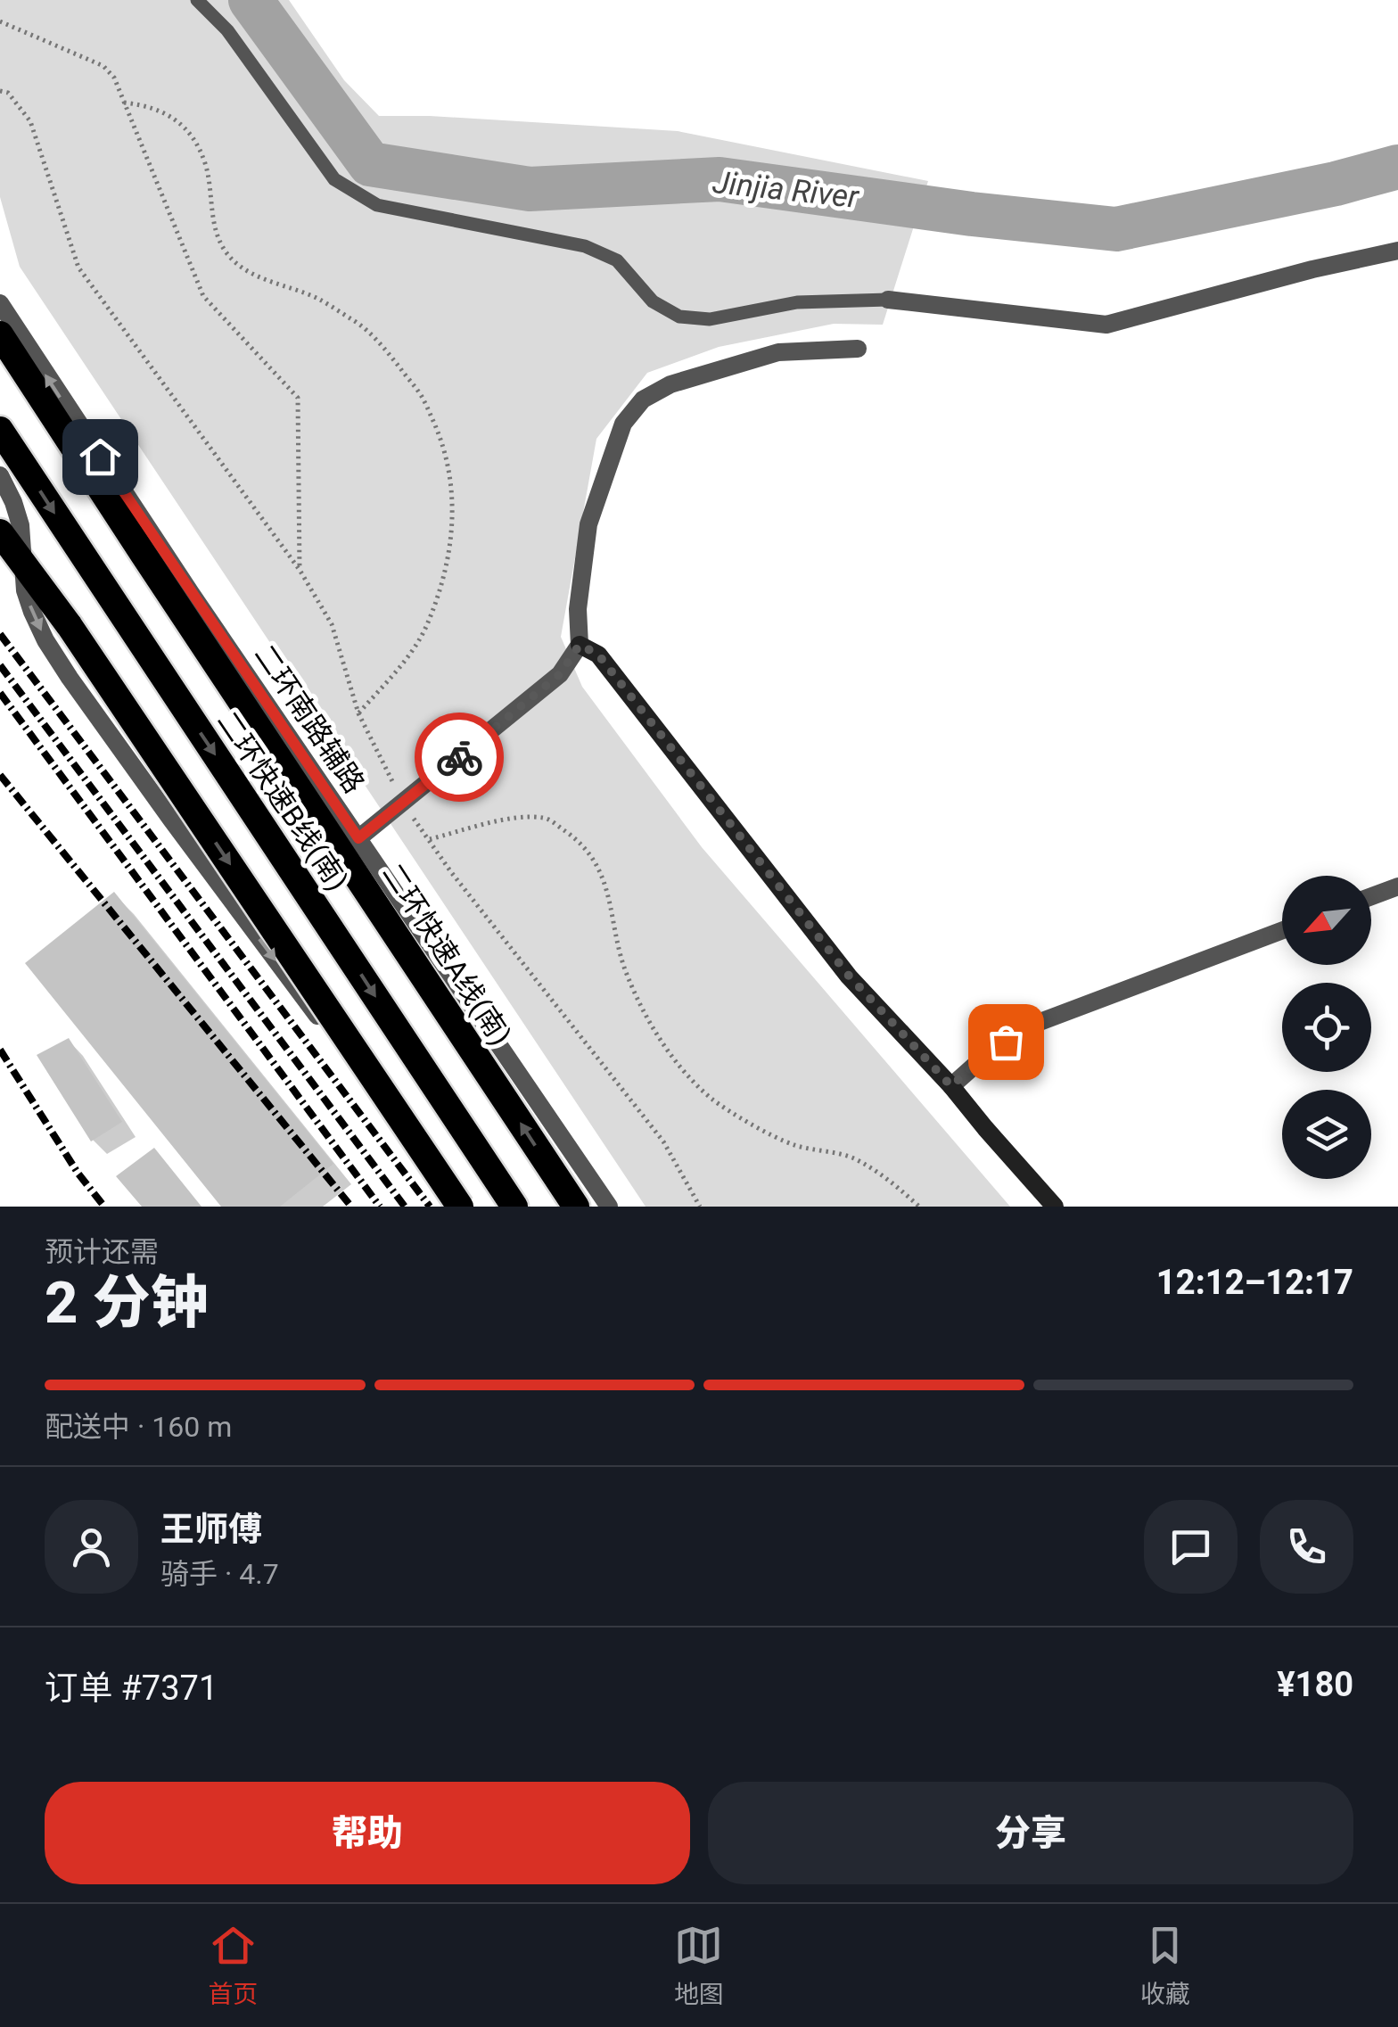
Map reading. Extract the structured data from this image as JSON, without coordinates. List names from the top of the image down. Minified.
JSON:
{"streets":{"highway":["二环快速B线(南)","二环快速A线(南)"],"street":["二环南路辅路"]},"water":["Jinjia River"],"north":"bottom left","page":{"heading":["2 分钟","预计还需","12:12–12:17"],"panel":["王师傅","骑手 · 4.7","订单 #7371","¥180"],"bar":"配送中 · 160 m","buttons":["帮助","分享"],"tabs":["首页","地图","收藏"]}}
